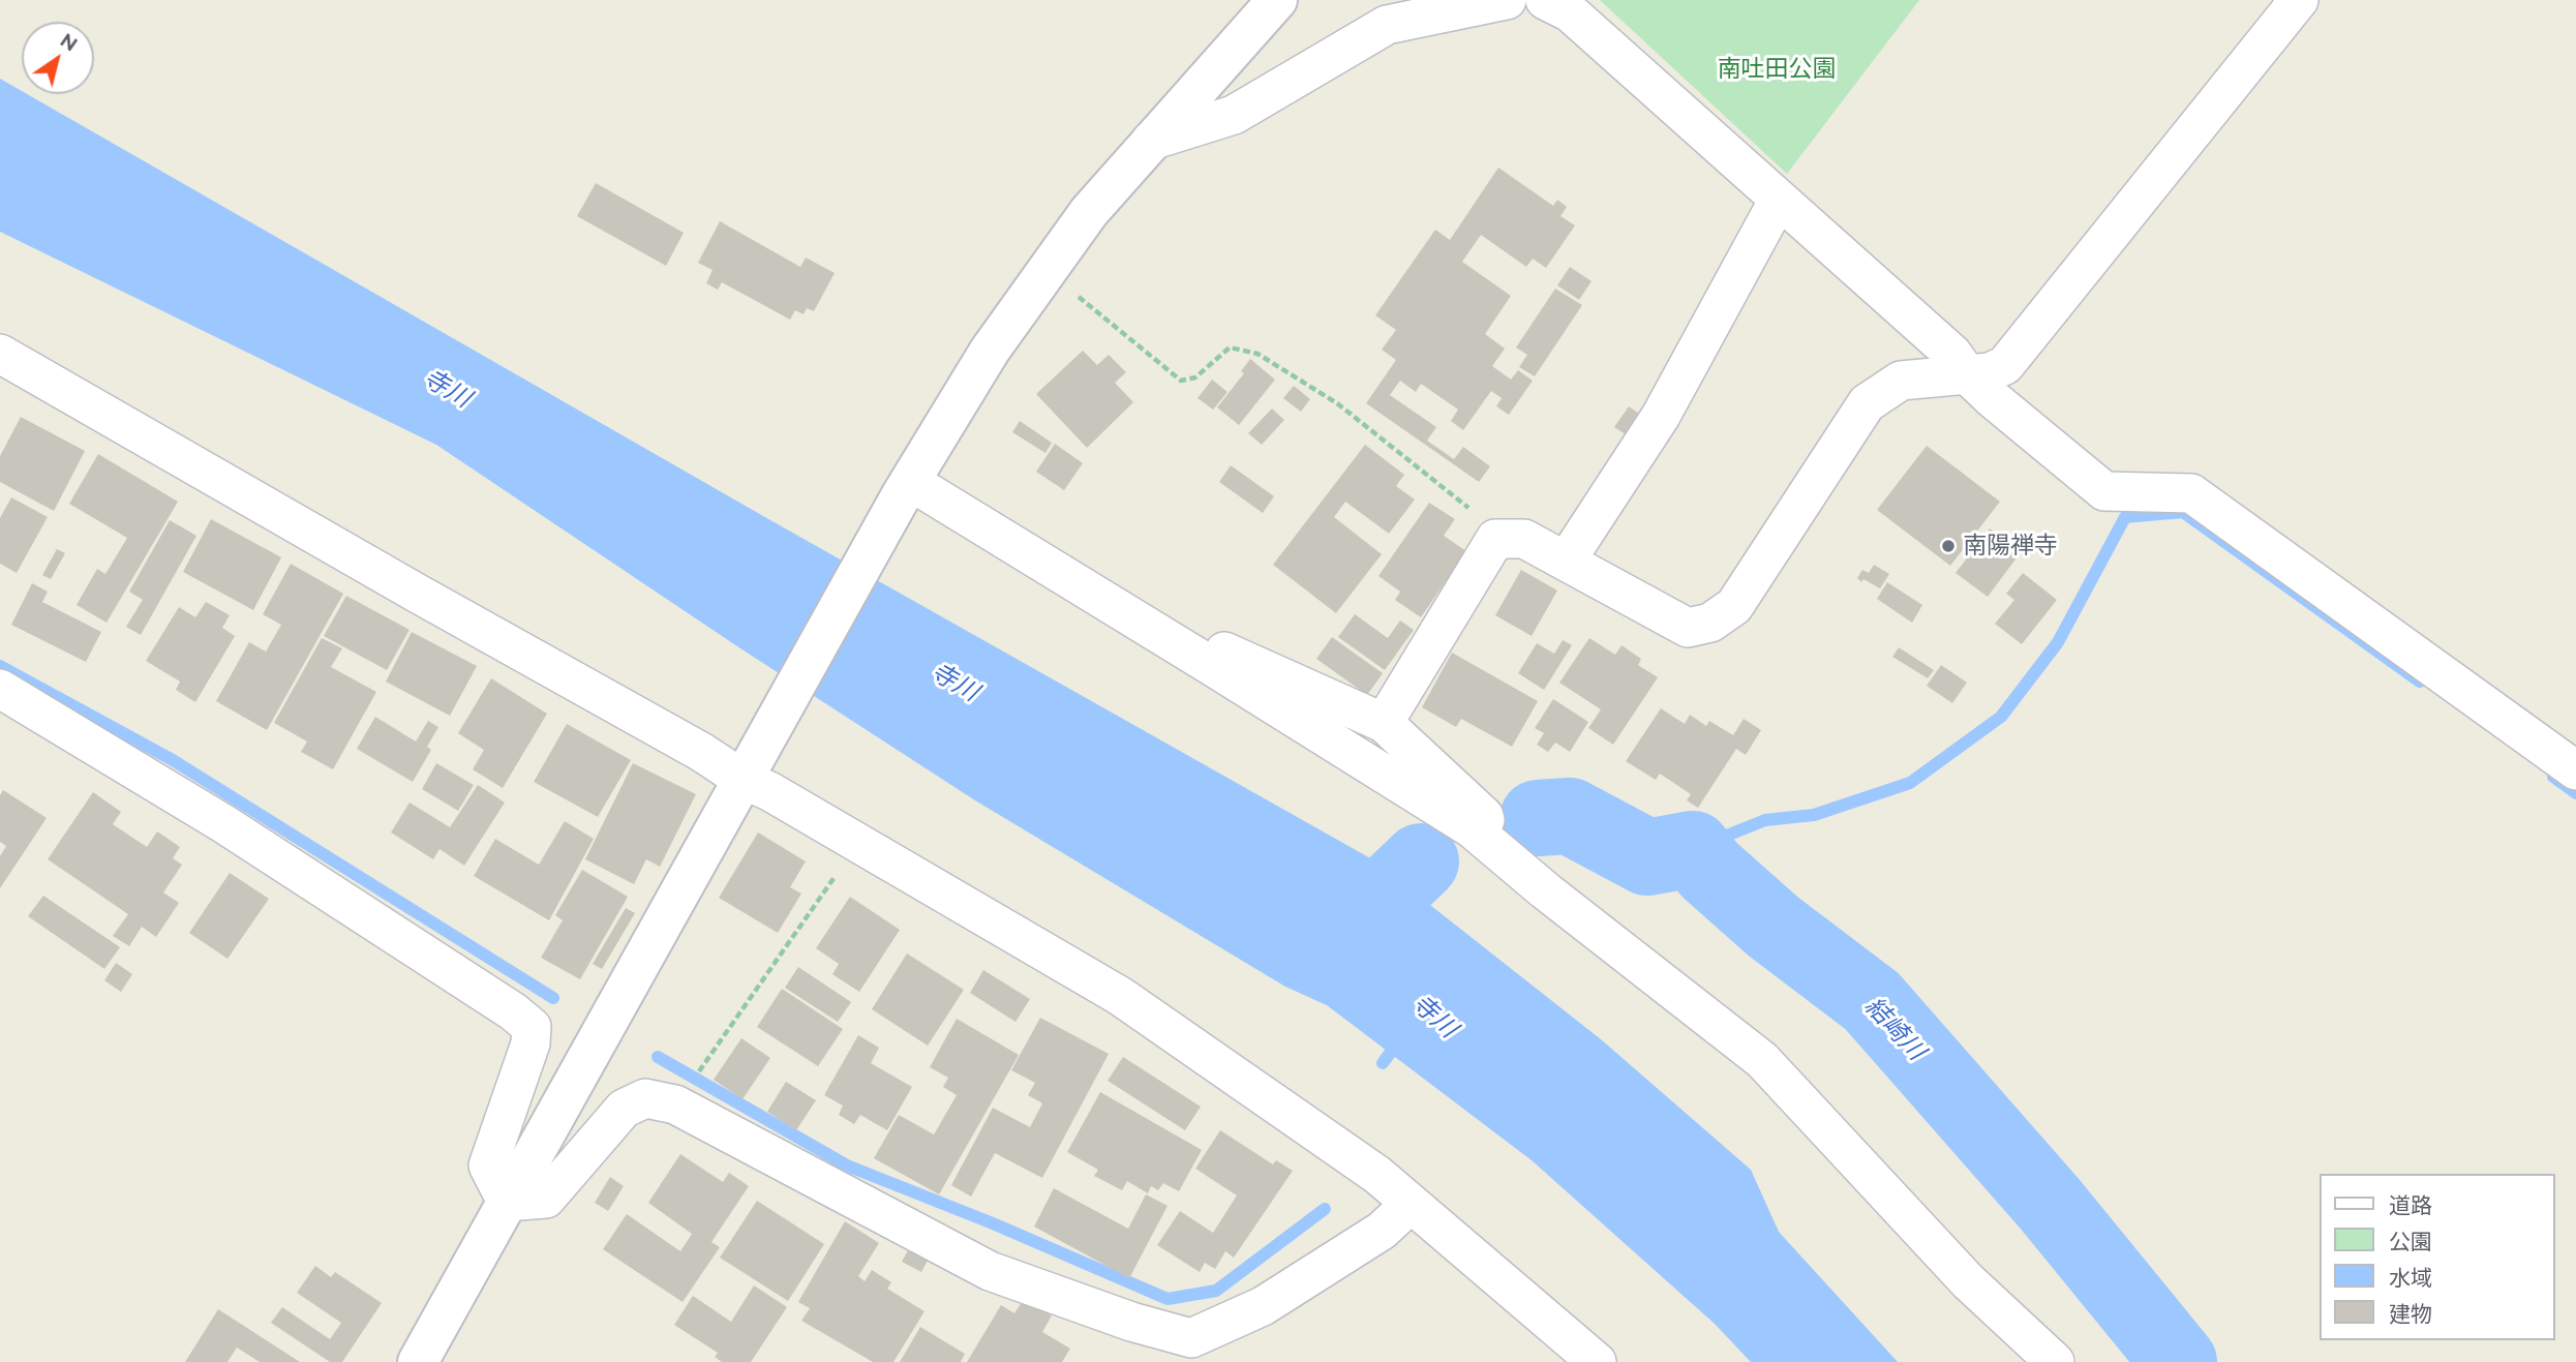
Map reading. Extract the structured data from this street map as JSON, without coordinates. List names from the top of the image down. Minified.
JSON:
{"water":["寺川","結崎川"],"parks":["南吐田公園"],"places":["南陽禅寺"],"legend":["道路","公園","水域","建物"],"north":"top right"}
